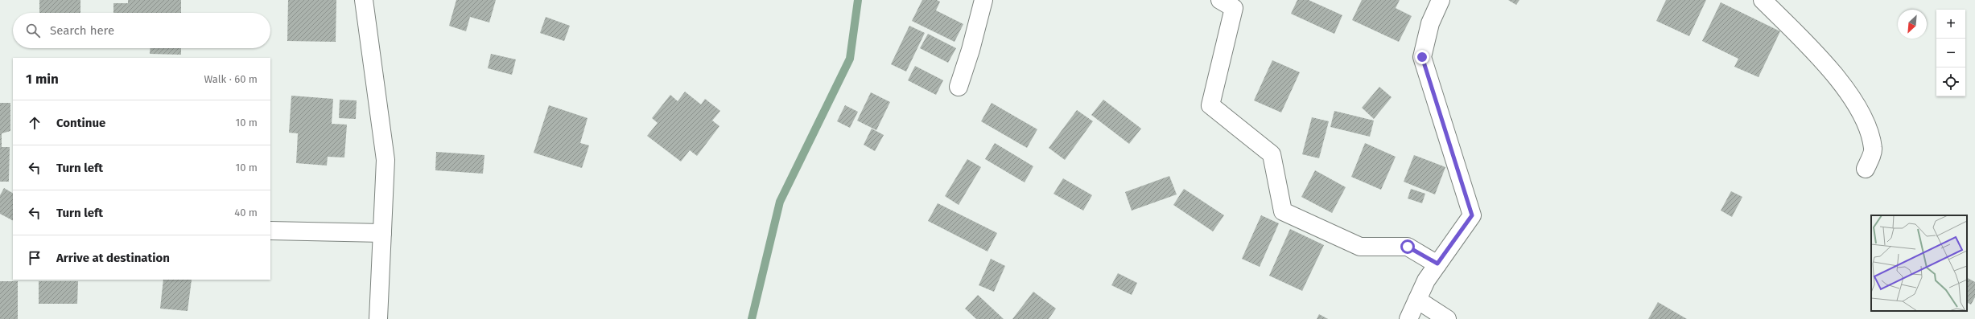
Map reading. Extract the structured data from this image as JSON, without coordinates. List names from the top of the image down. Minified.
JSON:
{"north":"bottom left","page":{"map_buttons":["+","−"],"search":"Search here","heading":["1 min","Walk · 60 m"],"list":[["Continue","10 m"],["Turn left","10 m"],["Turn left","40 m"],"Arrive at destination"]}}
